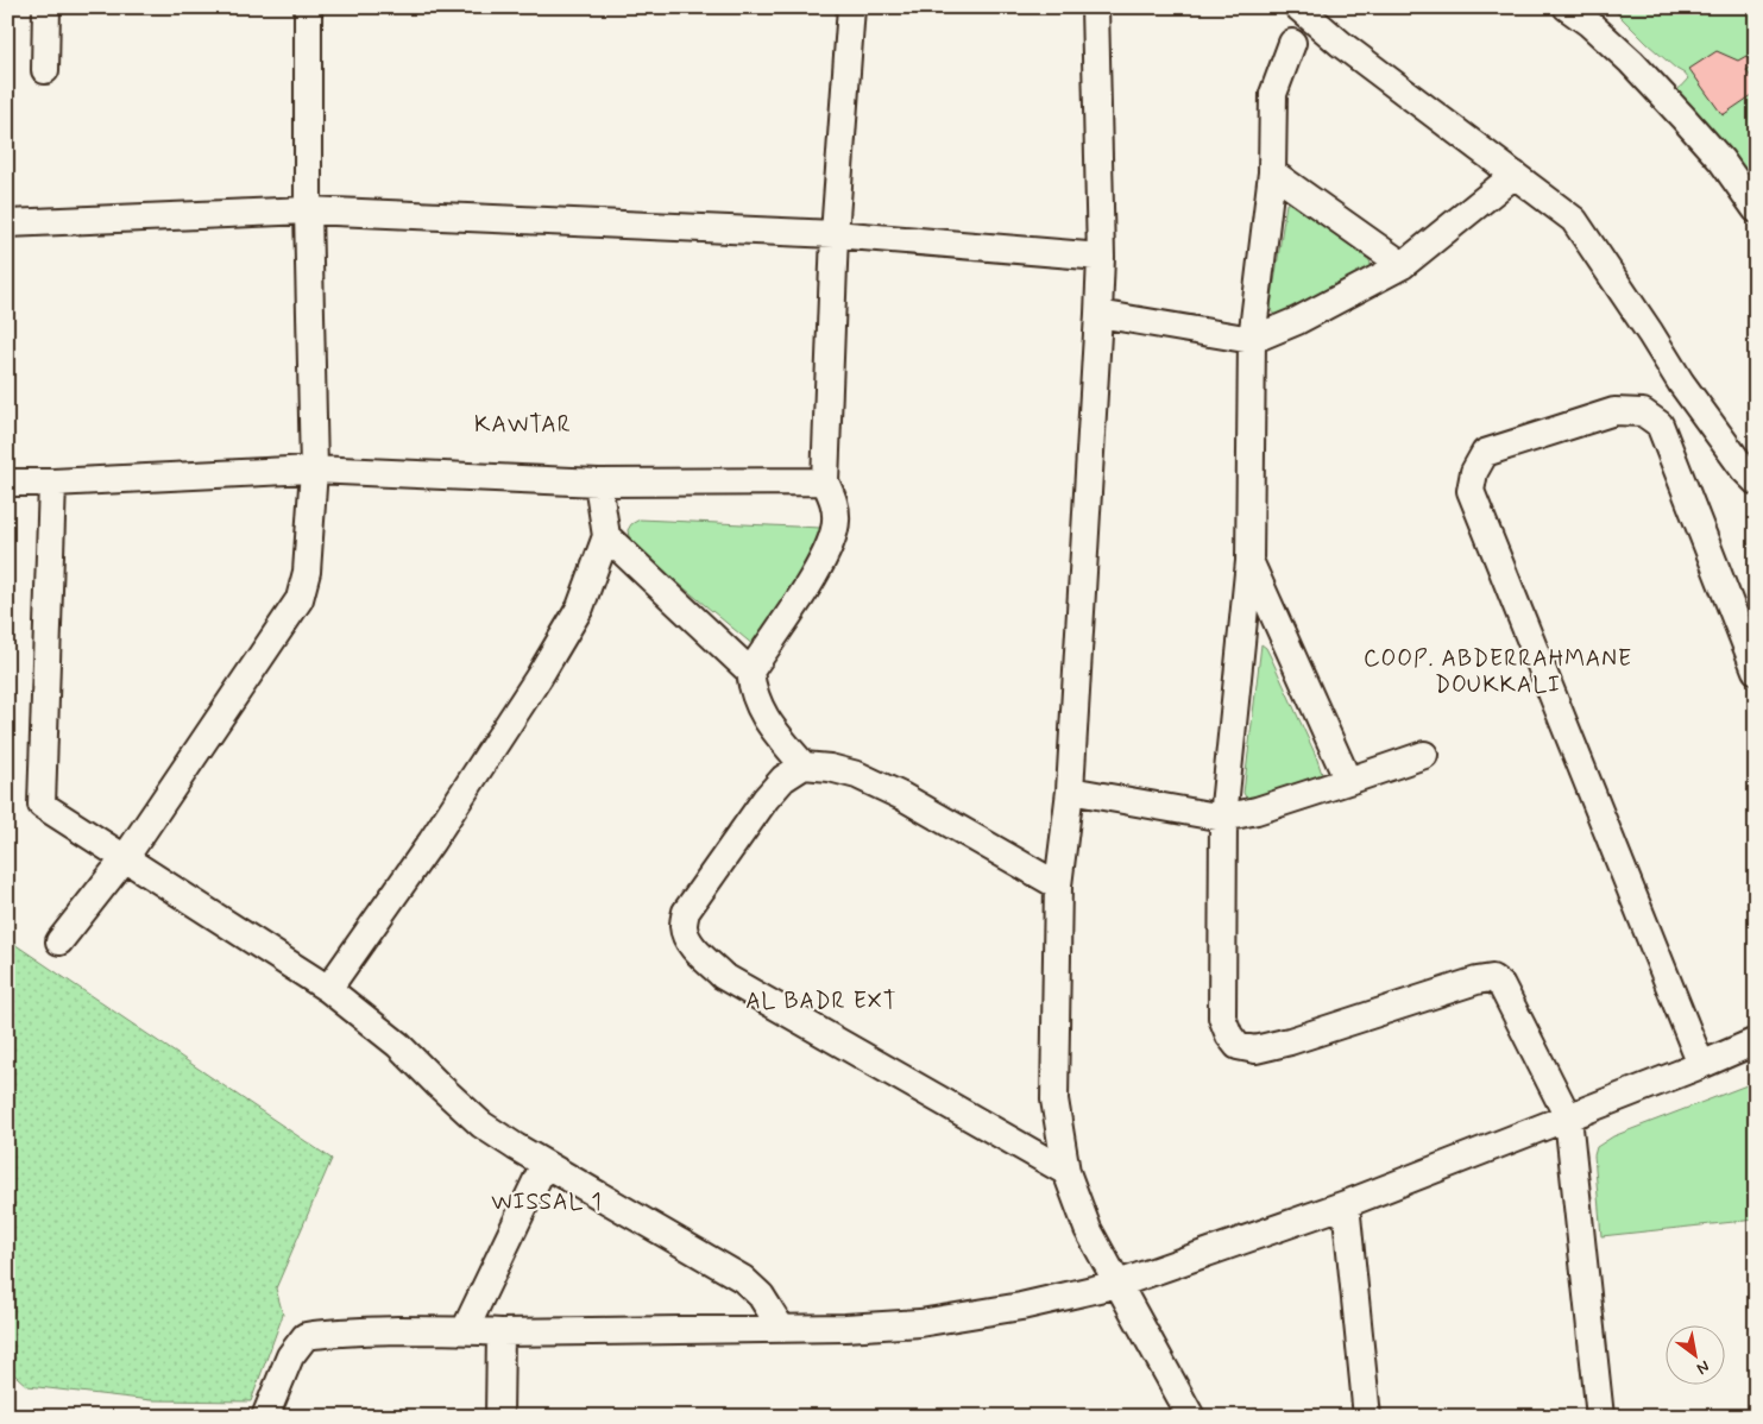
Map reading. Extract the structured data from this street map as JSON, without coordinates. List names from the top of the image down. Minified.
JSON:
{"districts":["KAWTAR","COOP. ABDERRAHMANE DOUKKALI","AL BADR EXT","WISSAL 1"],"north":"bottom right"}
